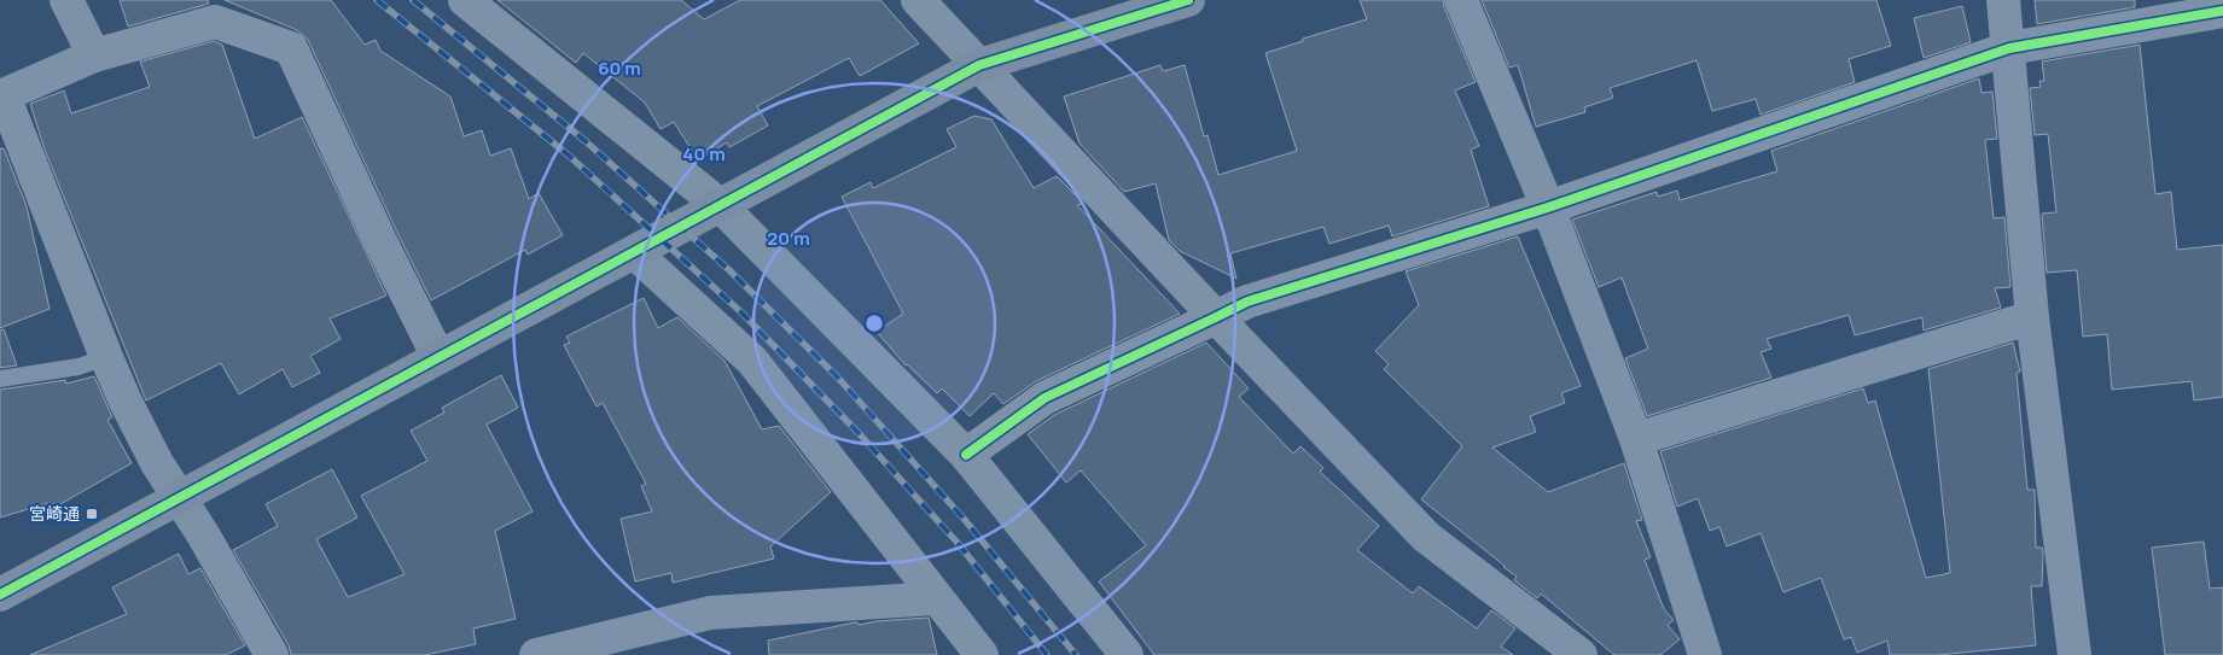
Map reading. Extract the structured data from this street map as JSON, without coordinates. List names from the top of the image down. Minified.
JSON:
{"places":{"transit":["宮崎通"]},"rings":["60 m","40 m","20 m"]}
